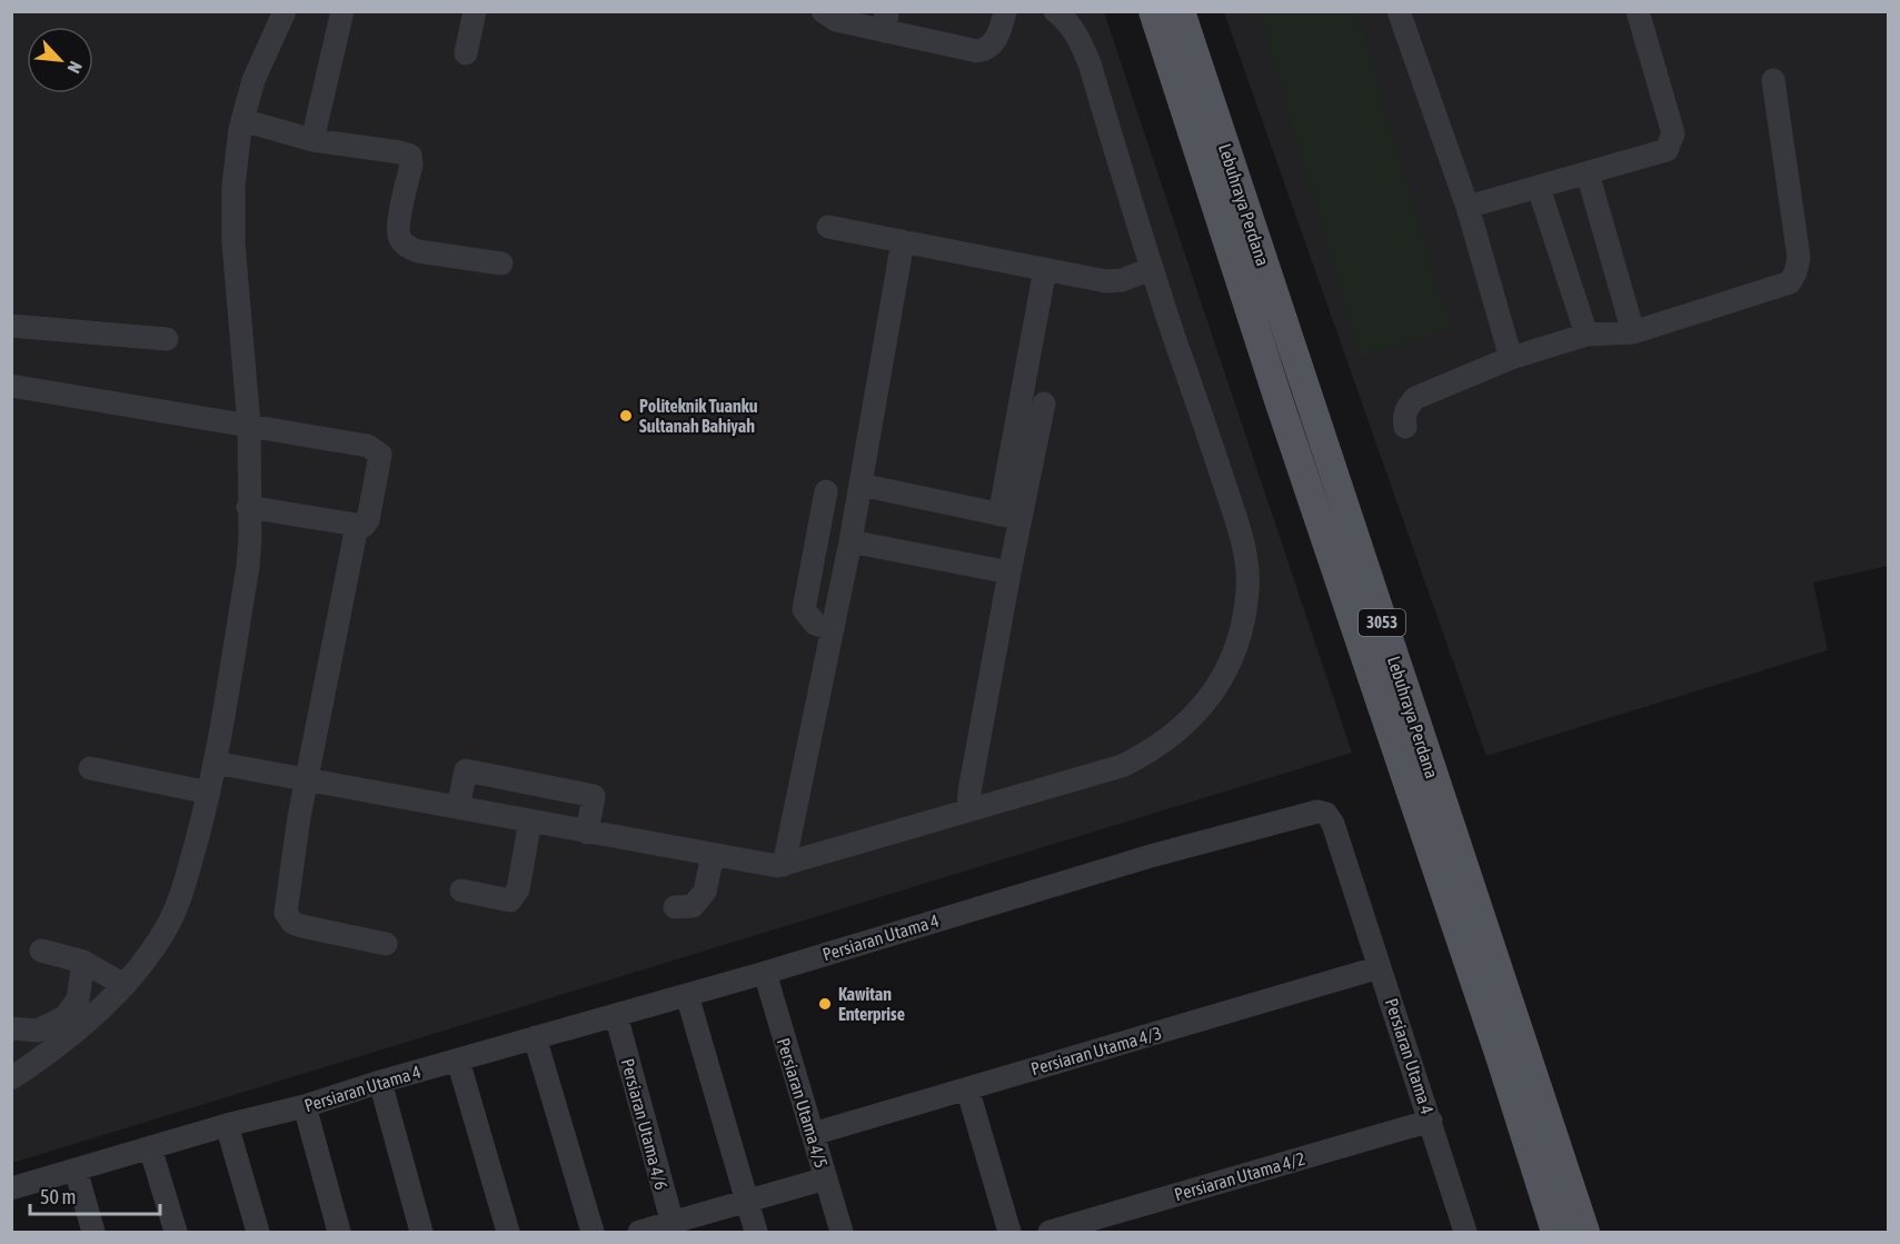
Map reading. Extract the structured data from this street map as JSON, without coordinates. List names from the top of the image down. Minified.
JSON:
{"streets":{"main road":["Lebuhraya Perdana","3053"],"street":["Persiaran Utama 4","Persiaran Utama 4/3","Persiaran Utama 4/5","Persiaran Utama 4/6","Persiaran Utama 4/2"]},"crossings":[["Persiaran Utama 4","Persiaran Utama 4/3"],["Persiaran Utama 4","Persiaran Utama 4/5"],["Persiaran Utama 4","Persiaran Utama 4/6"],["Persiaran Utama 4","Persiaran Utama 4/2"],["Persiaran Utama 4/3","Persiaran Utama 4/5"]],"places":["Politeknik Tuanku Sultanah Bahiyah","Kawitan Enterprise"],"scale_bar":"50 m","north":"bottom right"}
